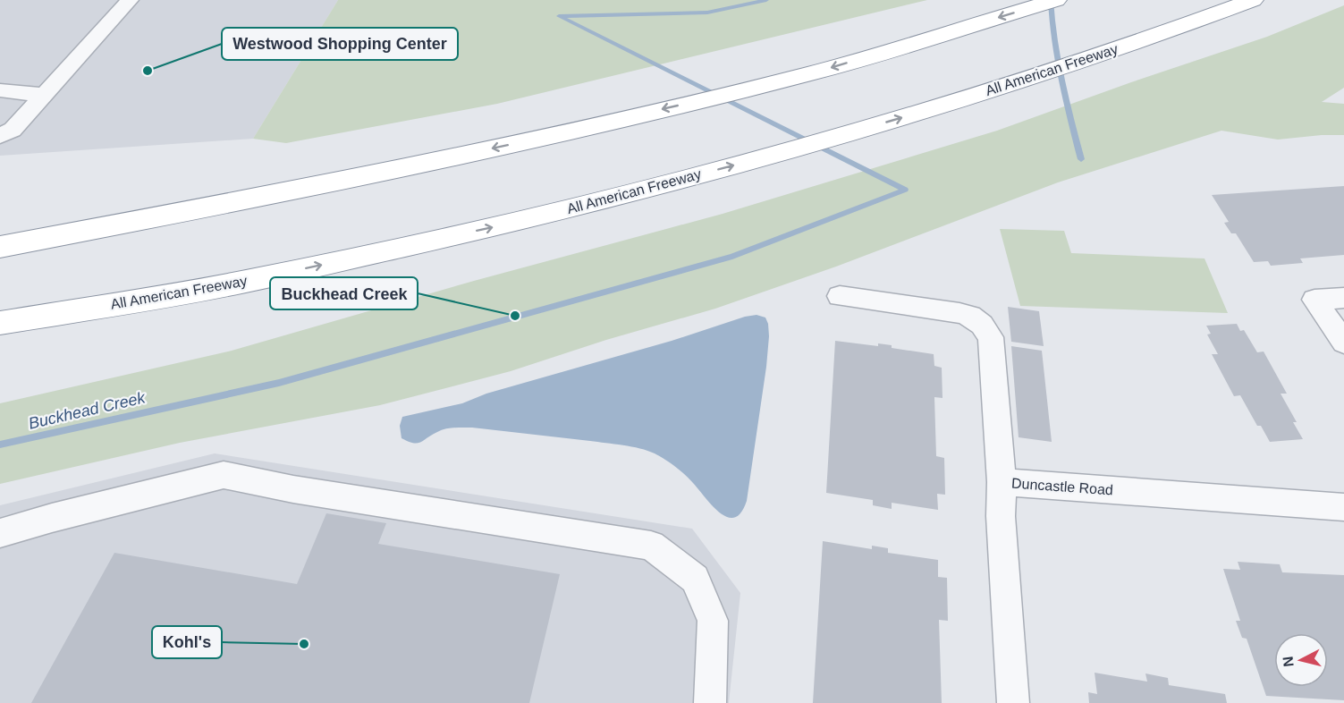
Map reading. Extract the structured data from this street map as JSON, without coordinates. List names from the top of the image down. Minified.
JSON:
{"streets":{"highway":["All American Freeway"],"street":["Duncastle Road"]},"water":["Buckhead Creek"],"places":["Westwood Shopping Center","Buckhead Creek","Kohl's"],"north":"left"}
